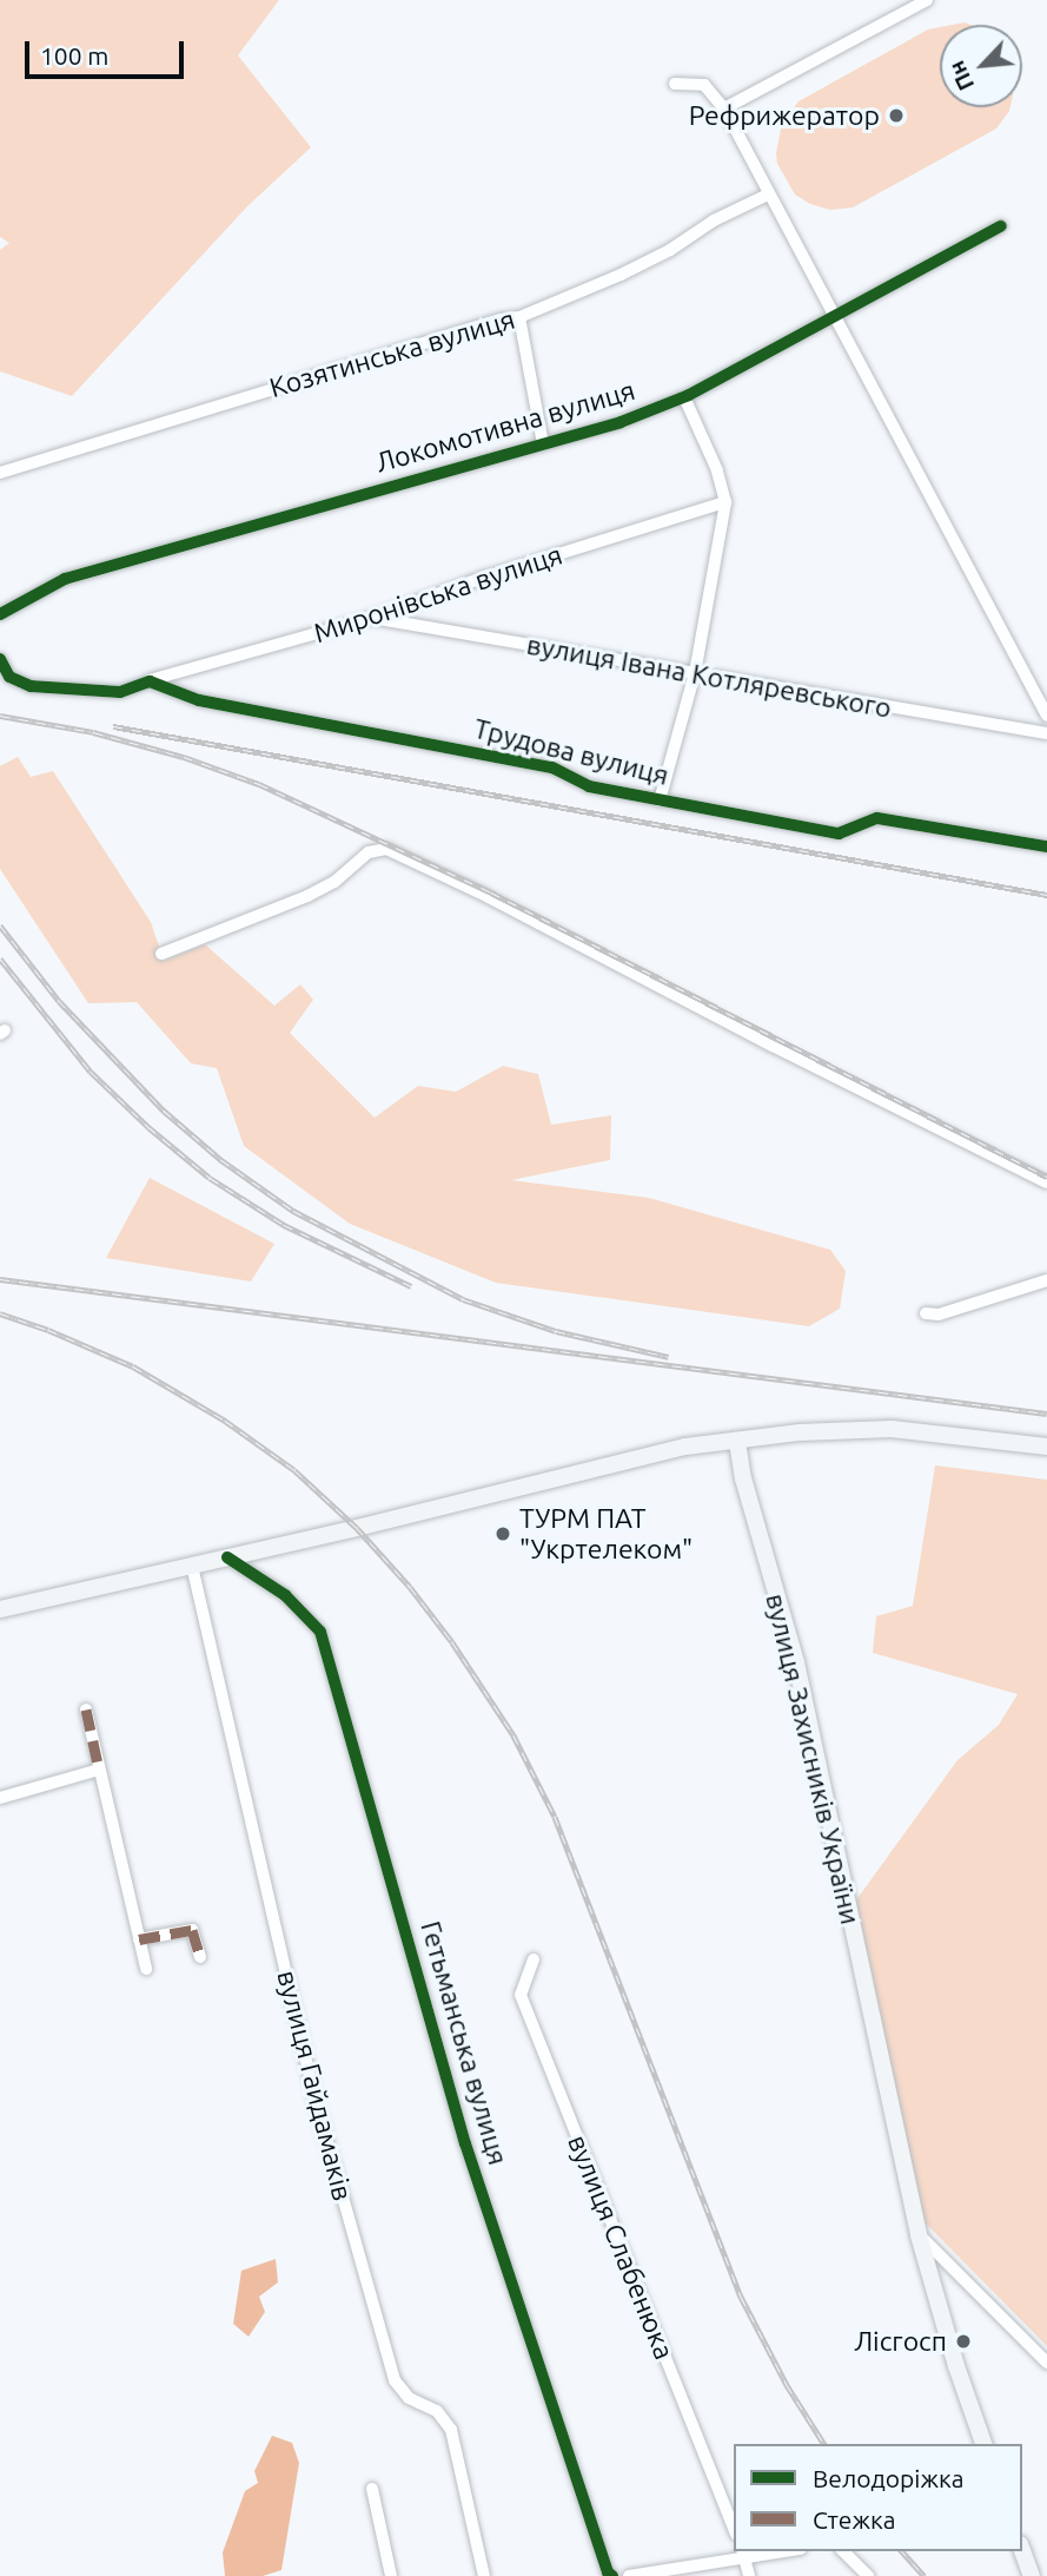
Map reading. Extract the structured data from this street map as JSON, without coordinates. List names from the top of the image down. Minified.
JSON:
{"streets":{"main road":["вулиця Захисників України"],"street":["Козятинська вулиця","Локомотивна вулиця","Миронівська вулиця","вулиця Івана Котляревського","Трудова вулиця","Гетьманська вулиця","вулиця Гайдамаків","вулиця Слабенюка"]},"crossings":[["Миронівська вулиця","вулиця Івана Котляревського"],["Миронівська вулиця","Трудова вулиця"]],"places":["Рефрижератор","ТУРМ ПАТ \"Укртелеком\"","Лісгосп"],"legend":["Велодоріжка","Стежка"],"scale_bar":"100 m","north":"bottom left"}
